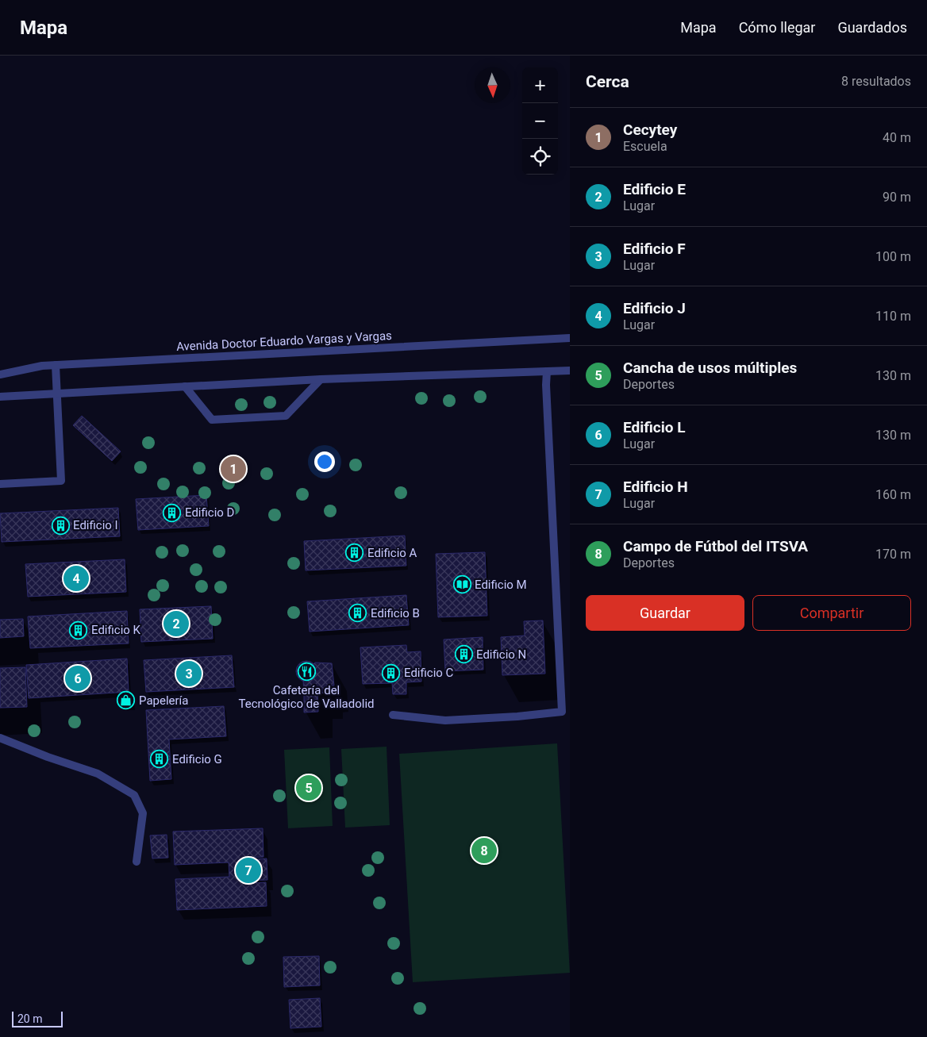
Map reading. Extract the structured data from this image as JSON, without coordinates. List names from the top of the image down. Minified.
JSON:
{"streets":{"street":["Avenida Doctor Eduardo Vargas y Vargas"]},"places":{"building":["Edificio D","Edificio I","Edificio A","Edificio B","Edificio K","Edificio N","Edificio C","Edificio G"],"library":["Edificio M"],"restaurant":["Cafetería del Tecnológico de Valladolid"],"shop":["Papelería"]},"scale_bar":"20 m","north":"bottom","page":{"header":"Mapa","nav":["Mapa","Cómo llegar","Guardados"],"heading":["Cerca","8 resultados"],"map_buttons":["+","−"],"list":[{"mark":"1","name":"Cecytey","note":"Escuela","value":"40 m"},{"mark":"2","name":"Edificio E","note":"Lugar","value":"90 m"},{"mark":"3","name":"Edificio F","note":"Lugar","value":"100 m"},{"mark":"4","name":"Edificio J","note":"Lugar","value":"110 m"},{"mark":"5","name":"Cancha de usos múltiples","note":"Deportes","value":"130 m"},{"mark":"6","name":"Edificio L","note":"Lugar","value":"130 m"},{"mark":"7","name":"Edificio H","note":"Lugar","value":"160 m"},{"mark":"8","name":"Campo de Fútbol del ITSVA","note":"Deportes","value":"170 m"}],"pins":["1","4","2","3","6","5","8","7"],"buttons":["Guardar","Compartir"],"scale":"20 m"}}
